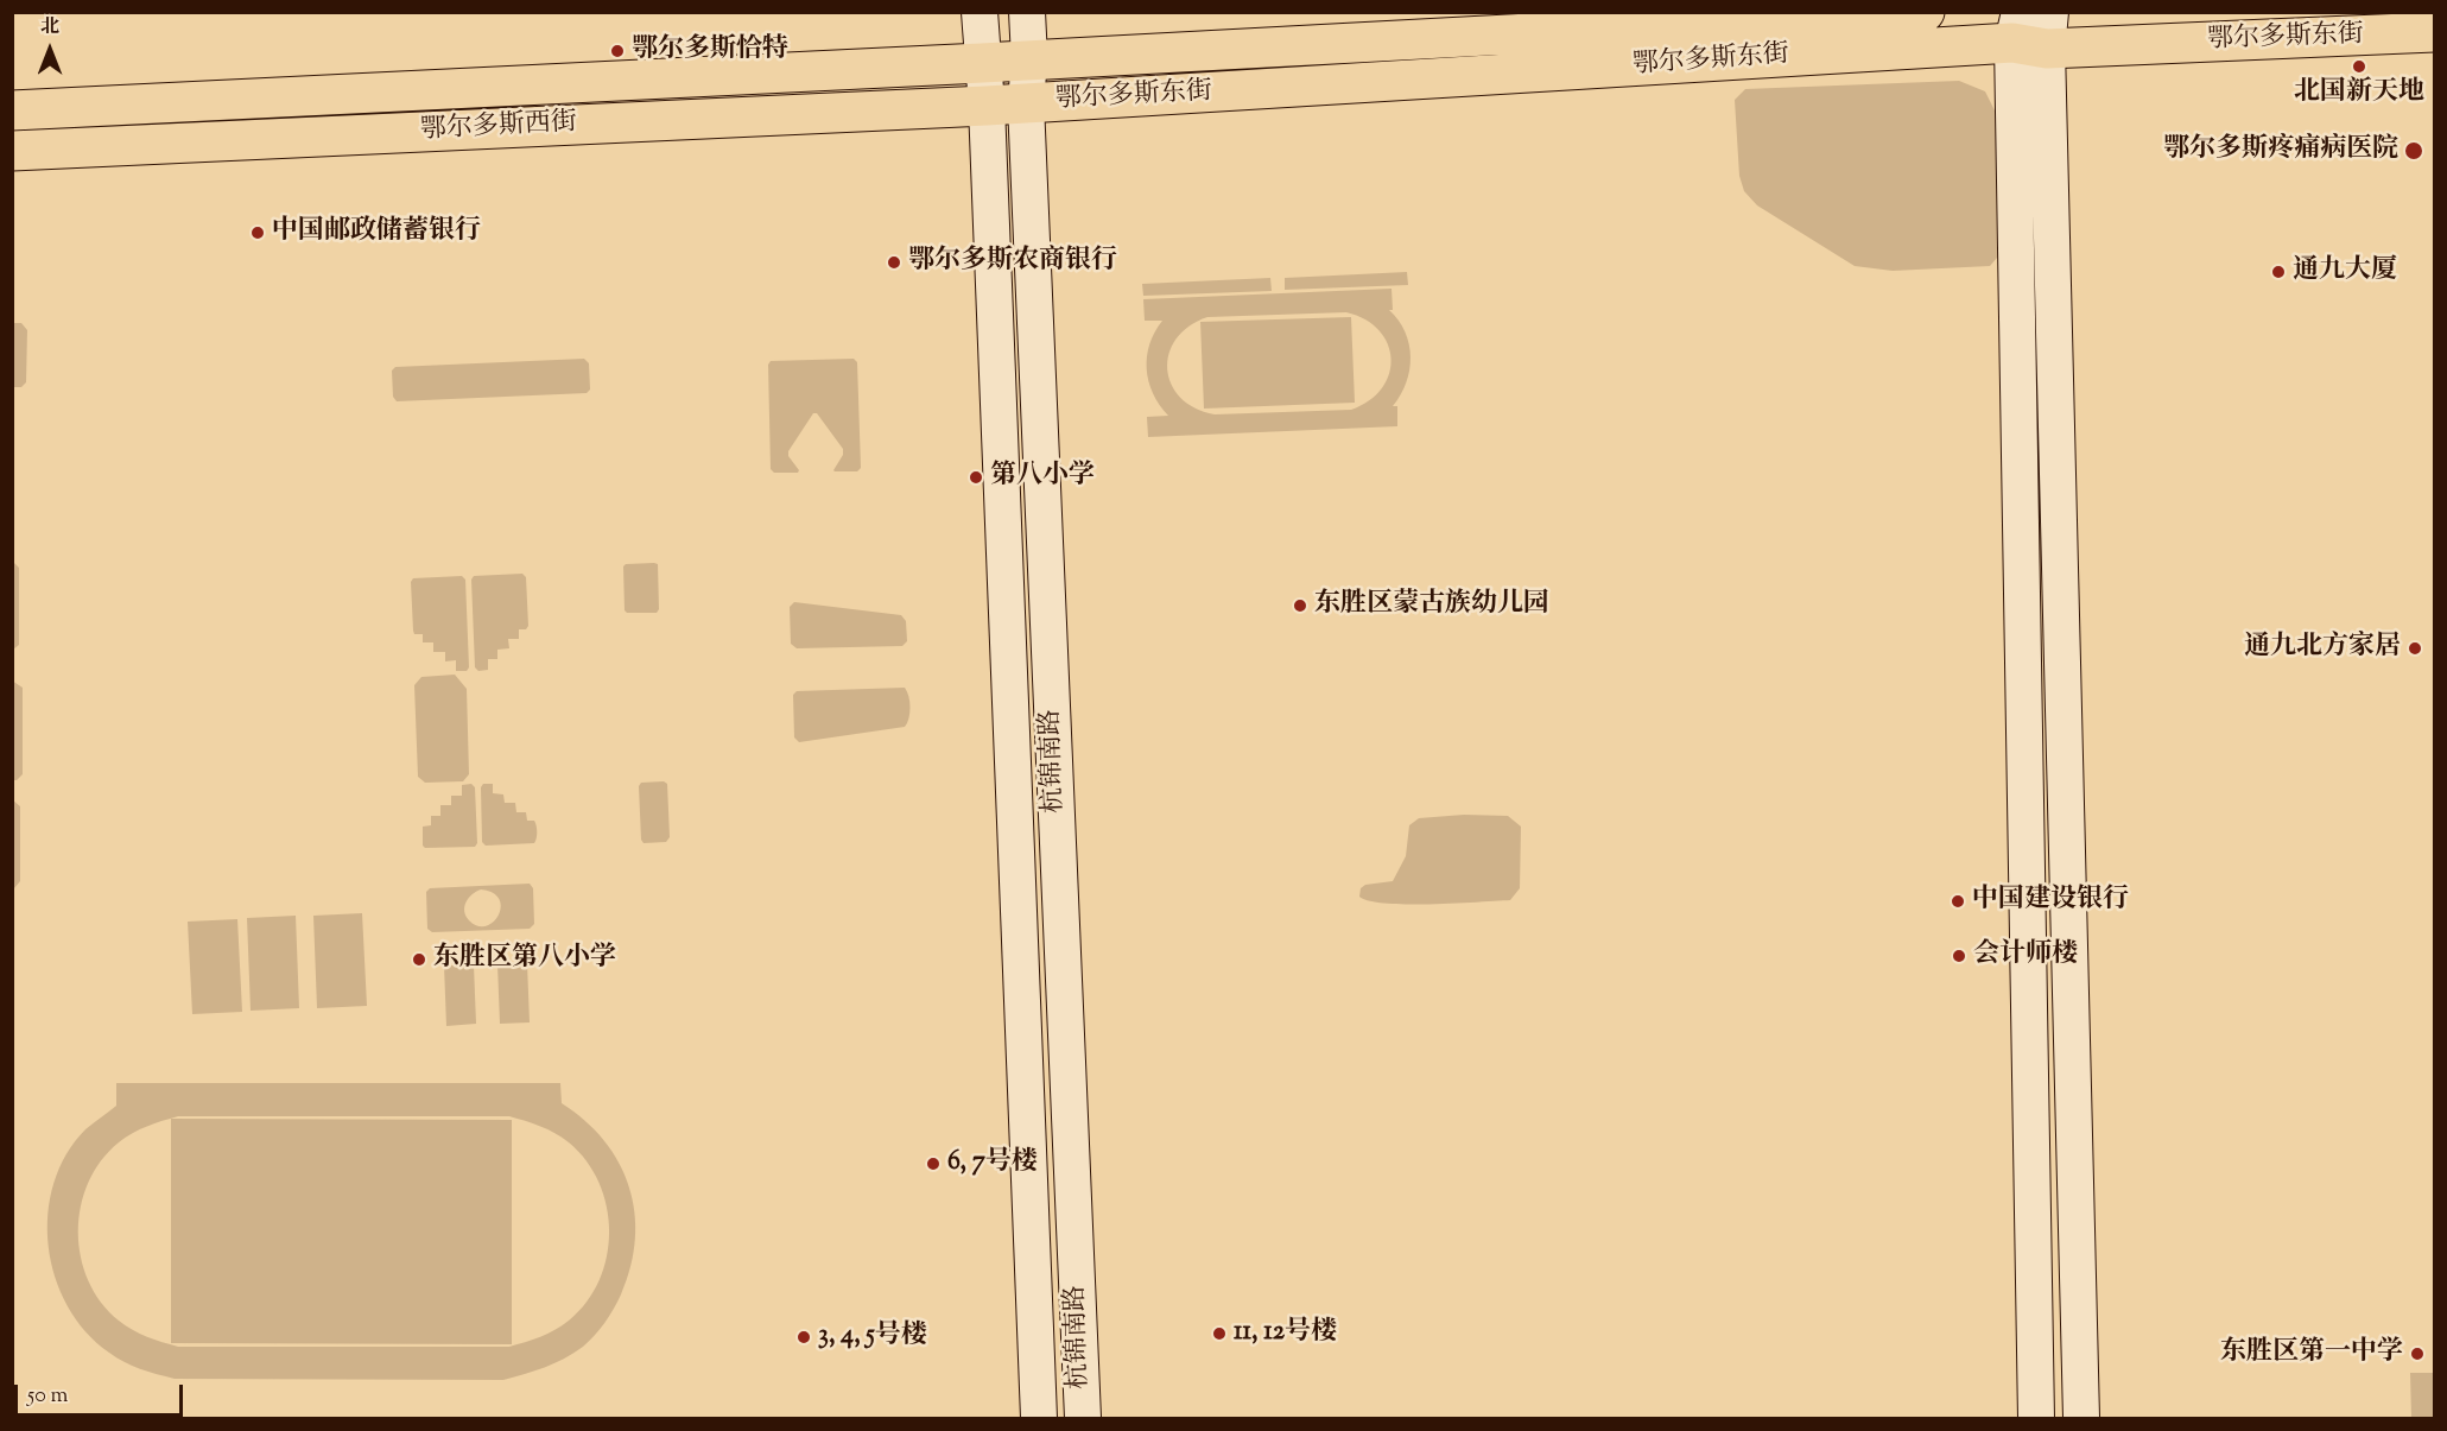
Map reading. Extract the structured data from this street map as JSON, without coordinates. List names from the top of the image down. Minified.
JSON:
{"streets":{"main road":["鄂尔多斯东街","鄂尔多斯西街","杭锦南路"]},"crossings":[["鄂尔多斯东街","鄂尔多斯西街"],["鄂尔多斯东街","杭锦南路"],["鄂尔多斯西街","杭锦南路"]],"places":["鄂尔多斯恰特","北国新天地","鄂尔多斯疼痛病医院","中国邮政储蓄银行","鄂尔多斯农商银行","通九大厦","第八小学","东胜区蒙古族幼儿园","通九北方家居","中国建设银行","会计师楼","东胜区第八小学","6, 7号楼","11, 12号楼","3, 4, 5号楼","东胜区第一中学"],"scale_bar":"50 m","north":"top"}
